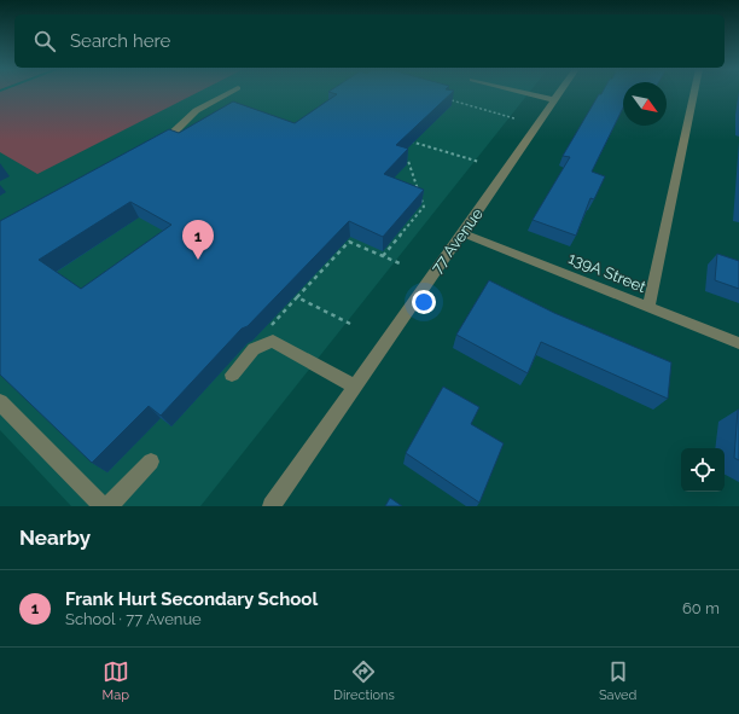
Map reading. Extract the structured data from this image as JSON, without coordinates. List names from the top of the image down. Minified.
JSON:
{"streets":{"street":["77 Avenue","139A Street"]},"crossings":[["77 Avenue","139A Street"]],"north":"bottom right","page":{"search":"Search here","pins":"1","heading":"Nearby","list":[{"mark":"1","name":"Frank Hurt Secondary School","note":"School · 77 Avenue","value":"60 m"}],"nav":["Map","Directions","Saved"]}}
